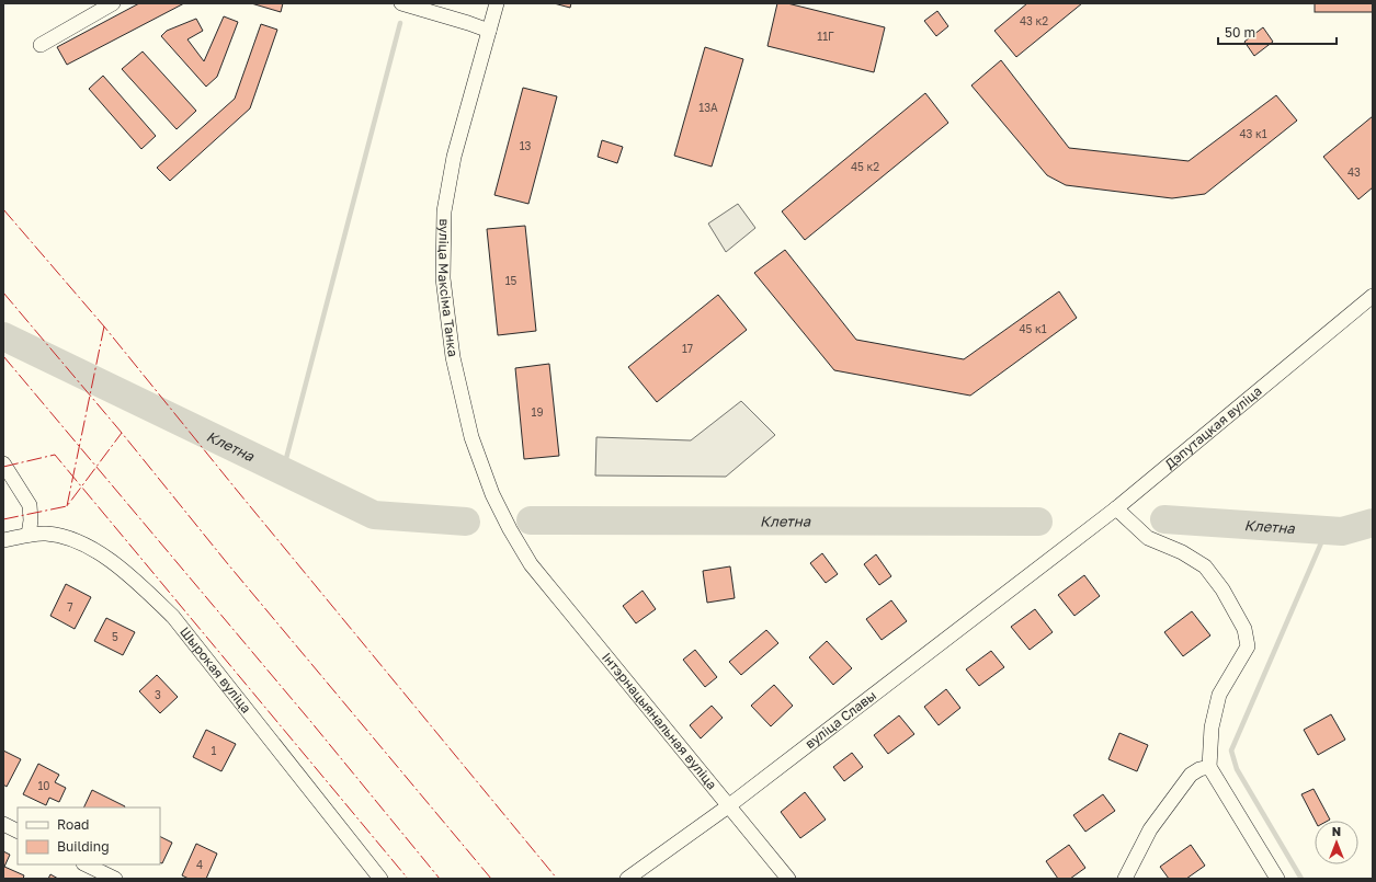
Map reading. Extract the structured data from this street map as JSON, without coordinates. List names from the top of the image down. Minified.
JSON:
{"streets":{"street":["вуліца Максіма Танка","Дэпутацкая вуліца","Шырокая вуліца","вуліца Славы","Інтэрнацыянальная вуліца"]},"crossings":[["вуліца Максіма Танка","Інтэрнацыянальная вуліца"],["Дэпутацкая вуліца","вуліца Славы"],["вуліца Славы","Інтэрнацыянальная вуліца"]],"water":["Клетна"],"house_numbers":["43 к2","11Г","13А","43 к1","13","45 к2","43","15","45 к1","17","19","7","5","3","1","10","4"],"legend":["Road","Building"],"scale_bar":"50 m","north":"top"}
